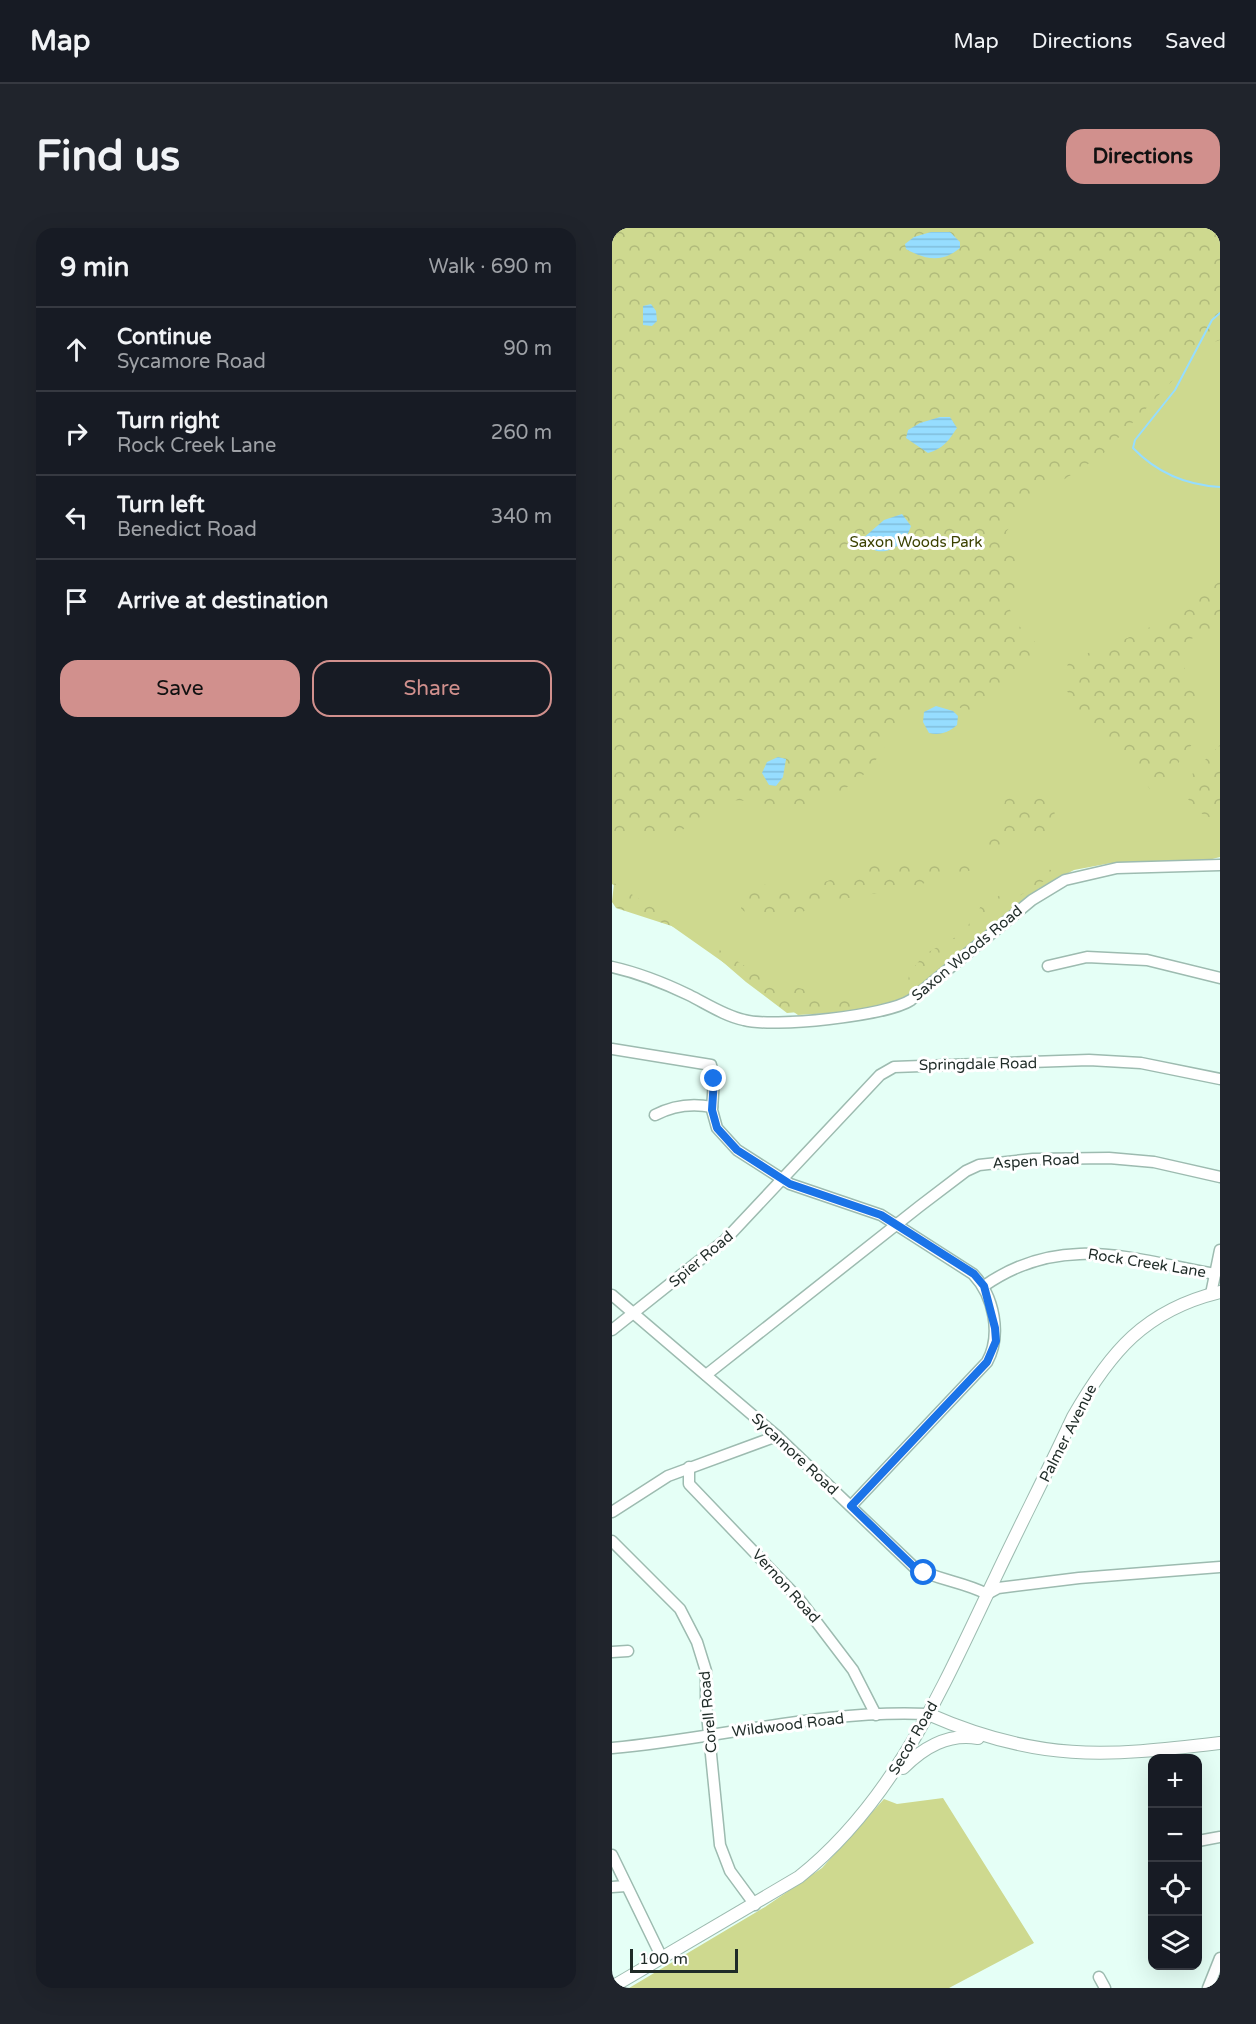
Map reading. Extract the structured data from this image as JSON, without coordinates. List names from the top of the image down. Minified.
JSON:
{"streets":{"main road":["Palmer Avenue","Secor Road"],"street":["Saxon Woods Road","Springdale Road","Aspen Road","Spier Road","Rock Creek Lane","Sycamore Road","Vernon Road","Corell Road","Wildwood Road"]},"crossings":[["Springdale Road","Spier Road"],["Aspen Road","Sycamore Road"],["Spier Road","Sycamore Road"],["Rock Creek Lane","Palmer Avenue"],["Palmer Avenue","Sycamore Road"],["Palmer Avenue","Secor Road"],["Sycamore Road","Secor Road"],["Vernon Road","Wildwood Road"],["Corell Road","Wildwood Road"],["Corell Road","Secor Road"],["Wildwood Road","Secor Road"]],"parks":["Saxon Woods Park"],"scale_bar":"100 m","page":{"header":"Map","nav":["Map","Directions","Saved"],"buttons":["Directions",["Save","Share"]],"title":"Find us","heading":["9 min","Walk · 690 m"],"list":[["Continue","Sycamore Road","90 m"],["Turn right","Rock Creek Lane","260 m"],["Turn left","Benedict Road","340 m"],"Arrive at destination"],"map_buttons":["+","−"],"scale":"100 m"}}
